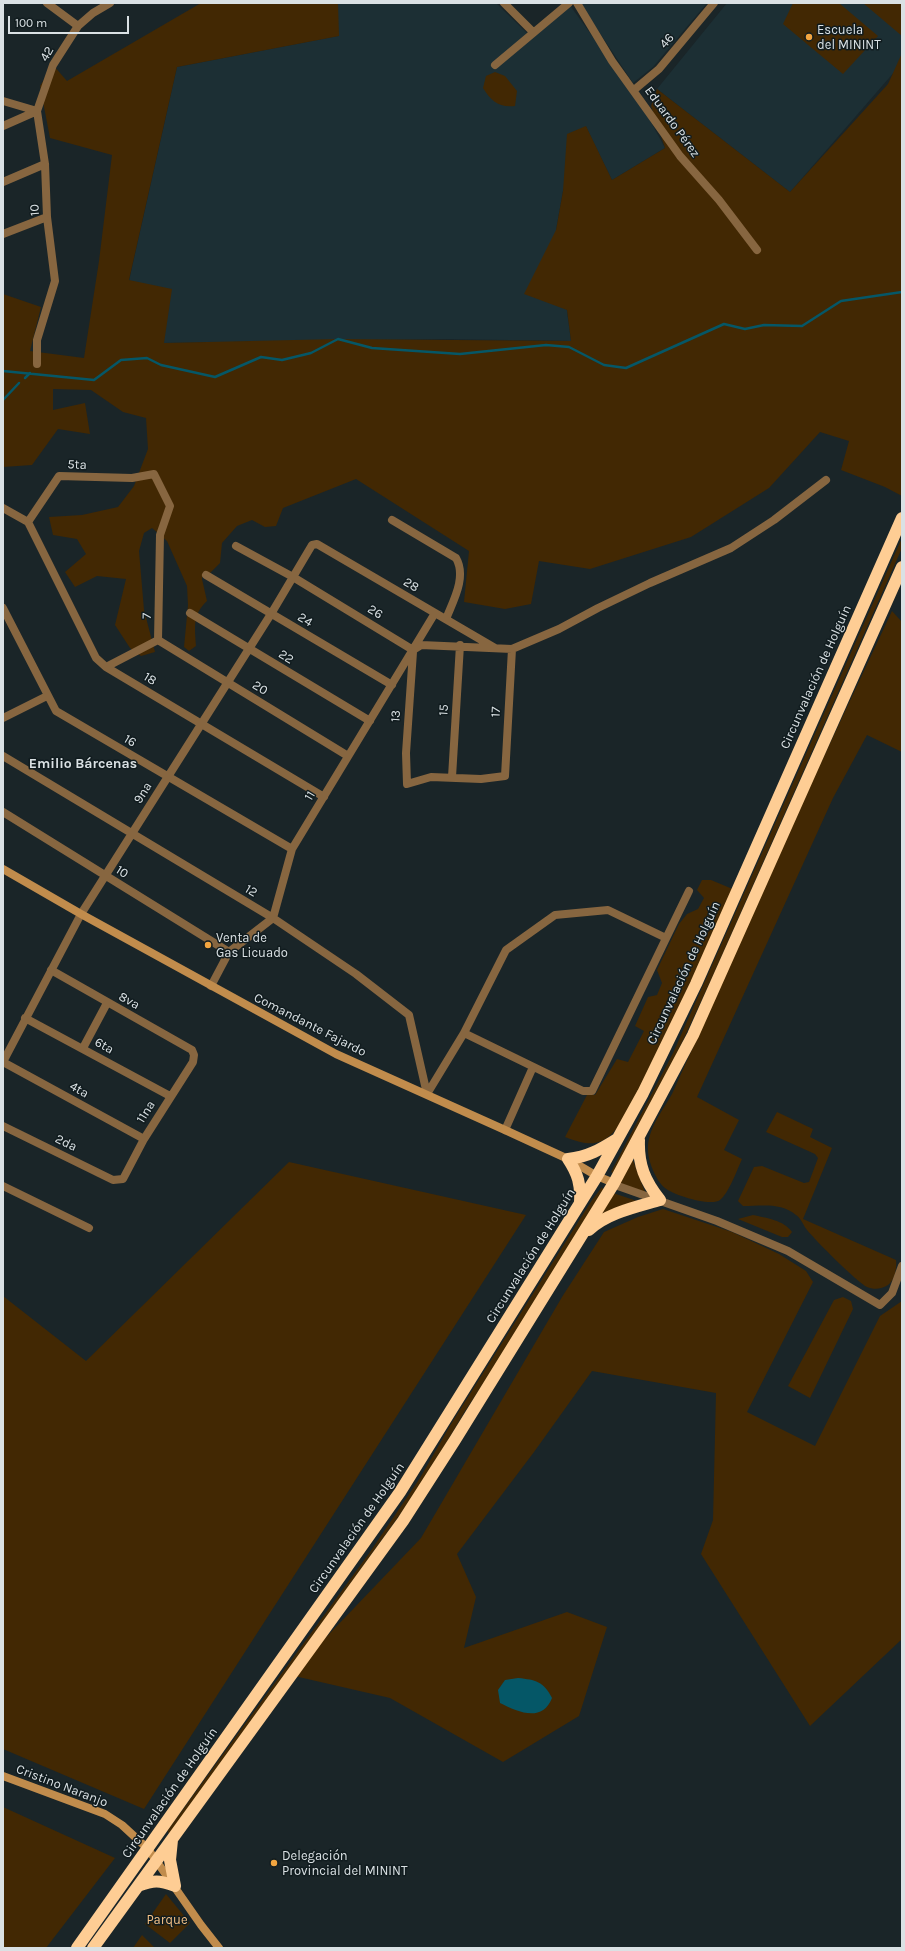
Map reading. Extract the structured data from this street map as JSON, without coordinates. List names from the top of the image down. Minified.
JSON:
{"streets":{"highway":["Circunvalación de Holguín"],"street":["46","42","Eduardo Pérez","10","5ta","28","26","7","24","22","18","20","15","17","13","16","9na","11","12","8va","Comandante Fajardo","6ta","4ta","11na","2da","Cristino Naranjo"]},"crossings":[["46","Eduardo Pérez"],["42","10"],["10","9na"],["5ta","7"],["5ta","18"],["28","9na"],["28","11"],["26","13"],["26","9na"],["26","11"],["7","20"],["24","9na"],["24","11"],["22","9na"],["22","11"],["Circunvalación de Holguín","Comandante Fajardo"],["Circunvalación de Holguín","Cristino Naranjo"],["18","9na"],["18","11"],["20","9na"],["20","11"],["15","17"],["15","13"],["17","13"],["13","11"],["16","9na"],["16","11"],["9na","12"],["9na","8va"],["9na","Comandante Fajardo"],["9na","6ta"],["9na","4ta"],["11","12"],["12","Comandante Fajardo"],["8va","11na"],["6ta","11na"],["4ta","11na"],["11na","2da"]],"districts":["Emilio Bárcenas"],"parks":["Parque"],"places":["Escuela del MININT","Venta de Gas Licuado","Delegación Provincial del MININT"],"scale_bar":"100 m"}
